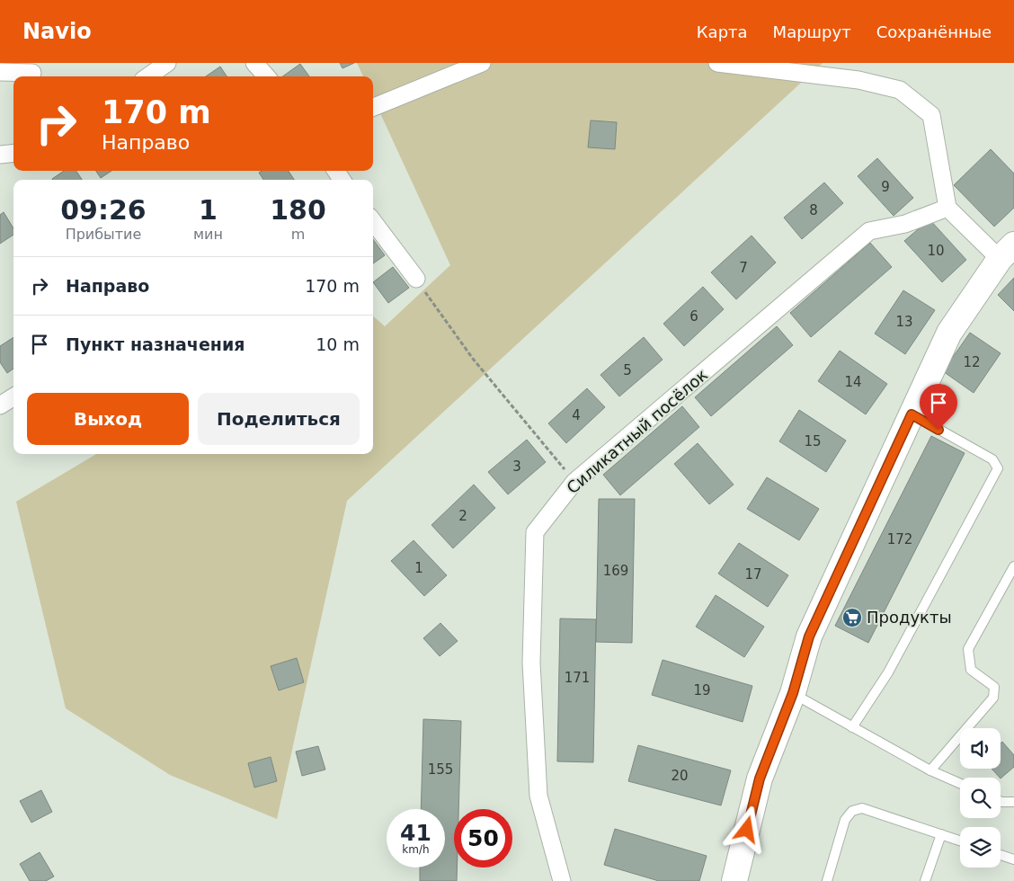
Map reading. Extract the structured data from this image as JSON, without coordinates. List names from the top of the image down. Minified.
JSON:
{"streets":{"street":["Силикатный посёлок"]},"places":{"supermarket":["Продукты"]},"house_numbers":["9","8","10","7","6","13","12","5","14","4","15","3","2","172","1","169","17","171","19","155","20"],"page":{"header":"Navio","nav":["Карта","Маршрут","Сохранённые"],"turn":["170 m","Направо"],"eta":["09:26","Прибытие","1","мин","180","m"],"list":[{"name":"Направо","value":"170 m"},{"name":"Пункт назначения","value":"10 m"}],"buttons":["Выход","Поделиться"],"speed":"41 km/h","limit":"50"}}
